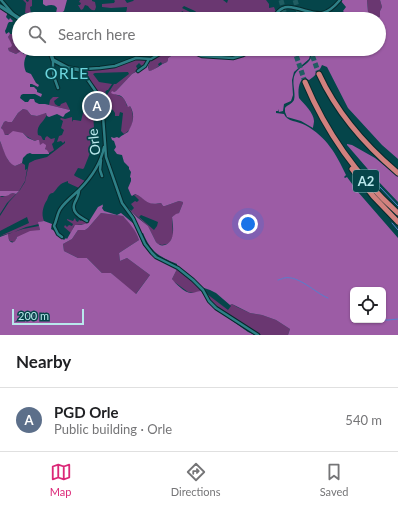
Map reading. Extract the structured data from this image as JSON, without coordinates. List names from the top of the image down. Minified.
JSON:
{"streets":{"highway":["A2"],"street":["Orle"]},"districts":["ORLE"],"scale_bar":"200 m","page":{"search":"Search here","pins":"A","scale":"200 m","heading":"Nearby","list":[{"mark":"A","name":"PGD Orle","note":"Public building · Orle","value":"540 m"}],"nav":["Map","Directions","Saved"]}}
